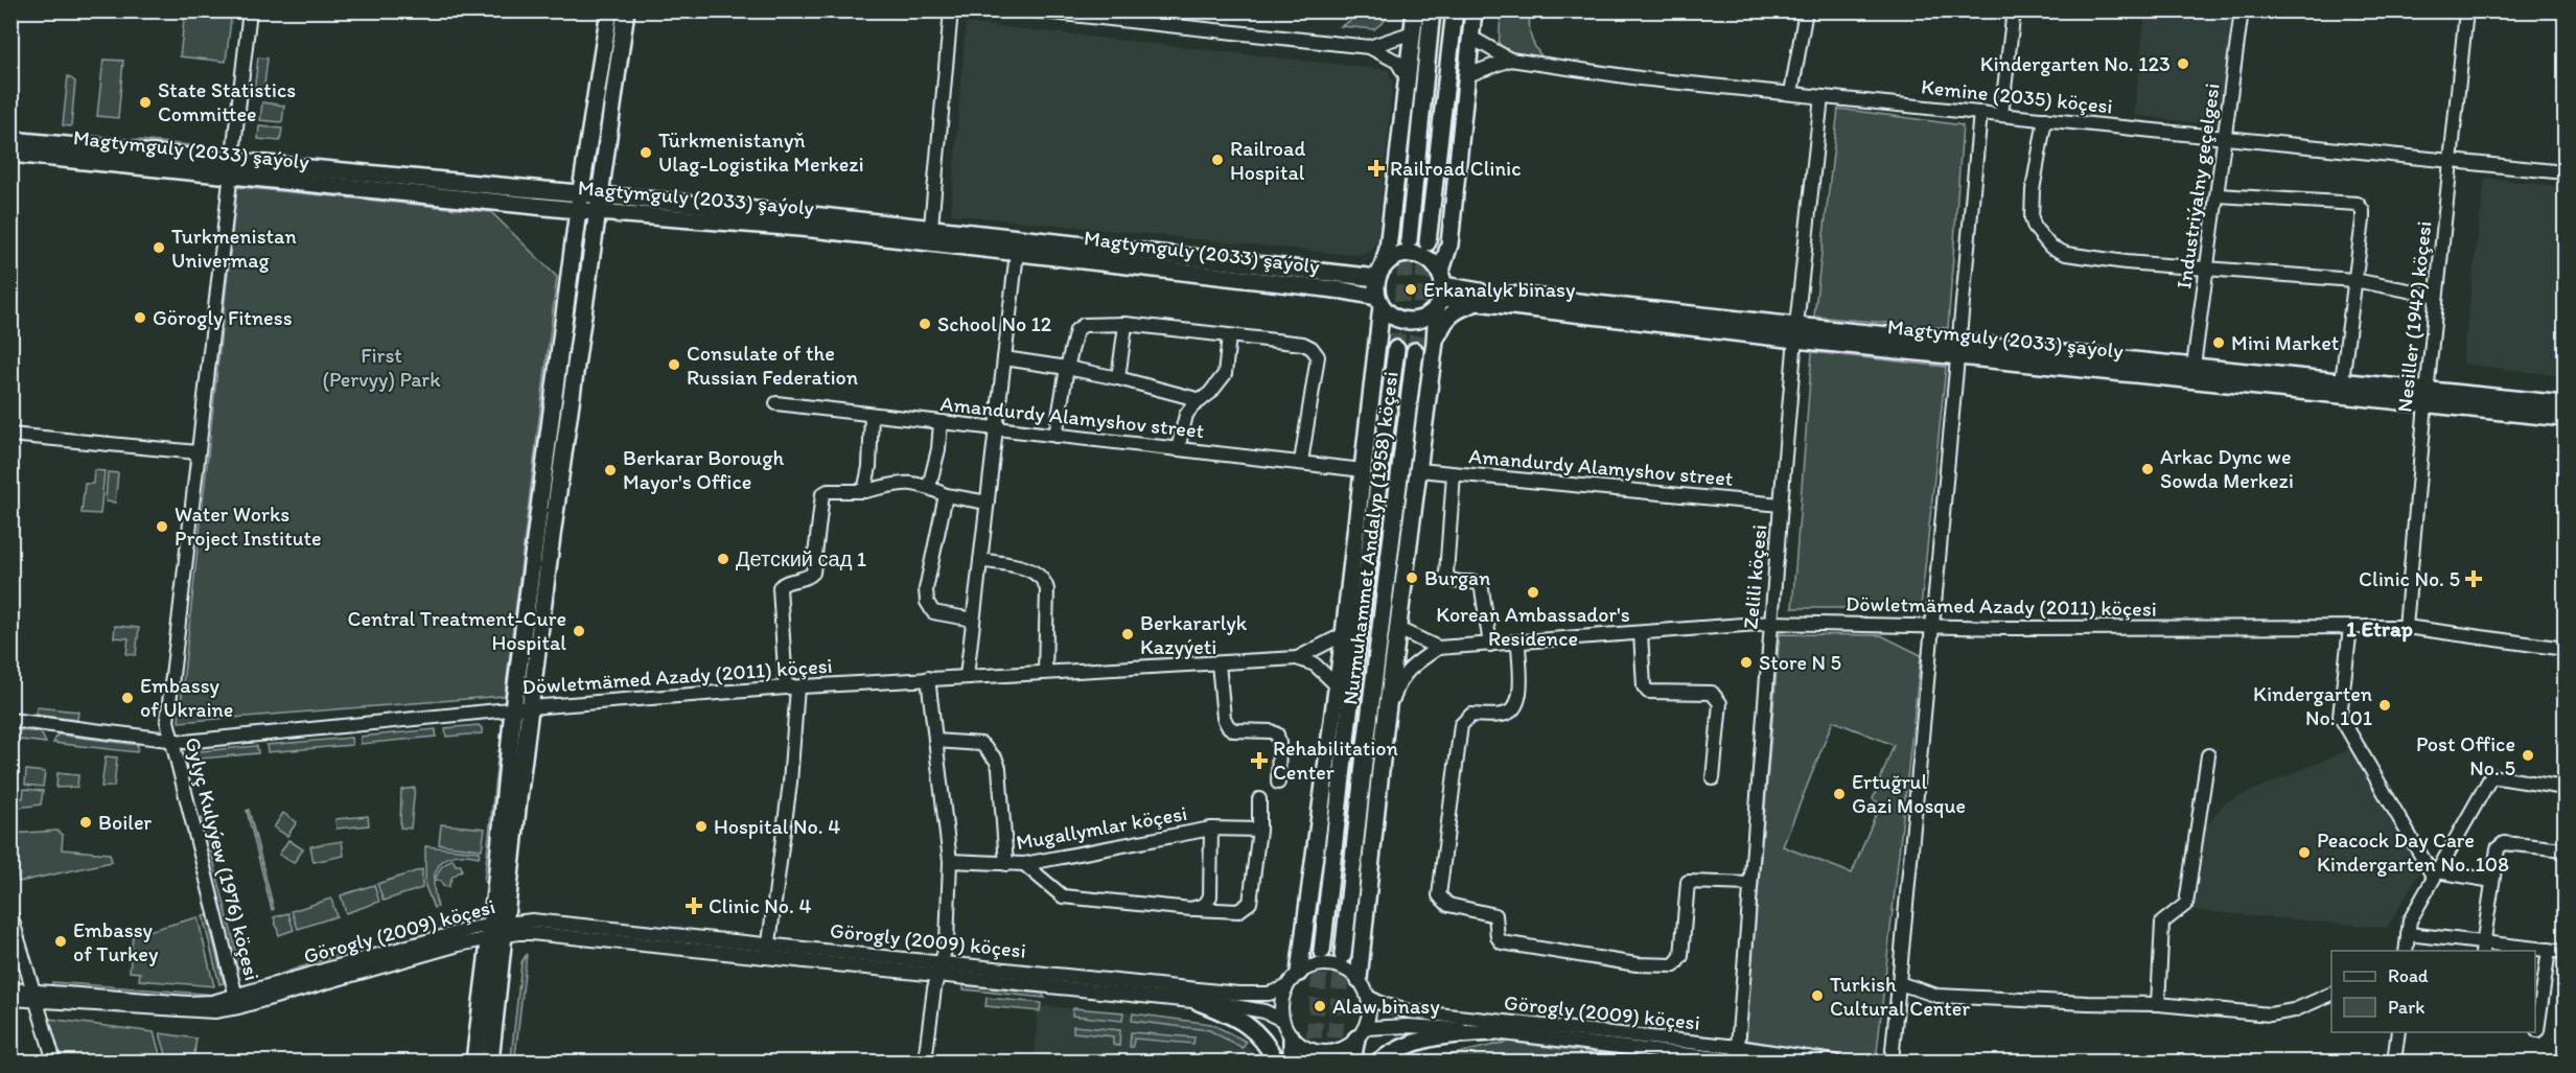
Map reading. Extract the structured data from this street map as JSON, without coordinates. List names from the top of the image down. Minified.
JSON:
{"streets":{"main road":["Magtymguly (2033) şaýoly","Nurmuhammet Andalyp (1958) köçesi"],"street":["Kemine (2035) köçesi","Industriýalny geçelgesi","Nesiller (1942) köçesi","Amandurdy Alamyshov street","Zelili köçesi","Döwletmämed Azady (2011) köçesi","Mugallymlar köçesi","Gylyç Kulyýew (1976) köçesi","Görogly (2009) köçesi"]},"crossings":[["Kemine (2035) köçesi","Industriýalny geçelgesi"],["Kemine (2035) köçesi","Nesiller (1942) köçesi"],["Kemine (2035) köçesi","Zelili köçesi"],["Magtymguly (2033) şaýoly","Industriýalny geçelgesi"],["Magtymguly (2033) şaýoly","Nesiller (1942) köçesi"],["Magtymguly (2033) şaýoly","Zelili köçesi"],["Magtymguly (2033) şaýoly","Gylyç Kulyýew (1976) köçesi"],["Nesiller (1942) köçesi","Döwletmämed Azady (2011) köçesi"],["Amandurdy Alamyshov street","Zelili köçesi"],["Nurmuhammet Andalyp (1958) köçesi","Döwletmämed Azady (2011) köçesi"],["Zelili köçesi","Döwletmämed Azady (2011) köçesi"],["Zelili köçesi","Görogly (2009) köçesi"],["Döwletmämed Azady (2011) köçesi","Gylyç Kulyýew (1976) köçesi"],["Gylyç Kulyýew (1976) köçesi","Görogly (2009) köçesi"]],"districts":["1 Etrap"],"parks":["First (Pervyy) Park"],"places":{"other":["Kindergarten No. 123","State Statistics Committee","Türkmenistanyň Ulag-Logistika Merkezi","Railroad Hospital","Turkmenistan Univermag","Erkanalyk binasy","Görogly Fitness","School No 12","Mini Market","Consulate of the Russian Federation","Arkac Dync we Sowda Merkezi","Berkarar Borough Mayor's Office","Water Works Project Institute","Детский сад 1","Burgan","Korean Ambassador's Residence","Central Treatment-Cure Hospital","Berkararlyk Kazyýeti","Store N 5","Embassy of Ukraine","Kindergarten No. 101","Post Office No. 5","Ertuğrul Gazi Mosque","Boiler","Hospital No. 4","Peacock Day Care Kindergarten No. 108","Embassy of Turkey","Turkish Cultural Center","Alaw binasy"],"health":["Railroad Clinic","Clinic No. 5","Rehabilitation Center","Clinic No. 4"]},"legend":["Road","Park"]}
